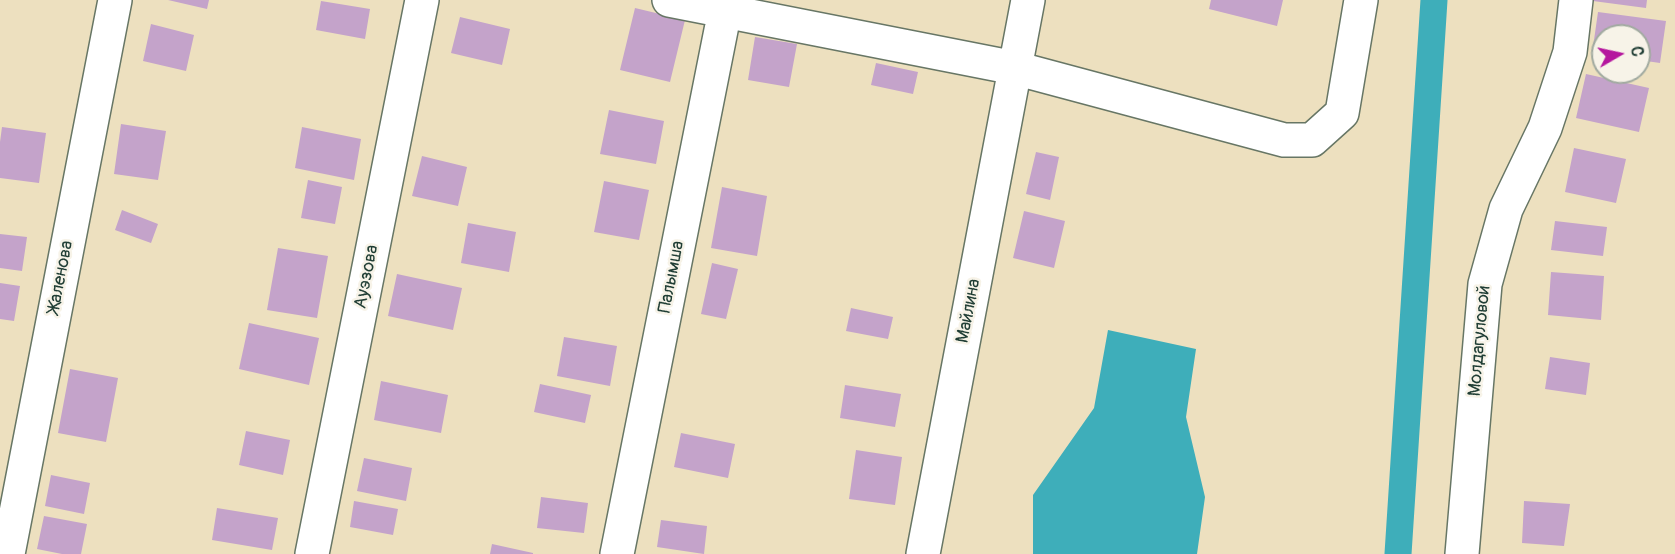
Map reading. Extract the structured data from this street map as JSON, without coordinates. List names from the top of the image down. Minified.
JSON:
{"streets":{"street":["Жаленова","Ауэзова","Палымша","Майлина","Молдагуловой"]},"north":"right"}
